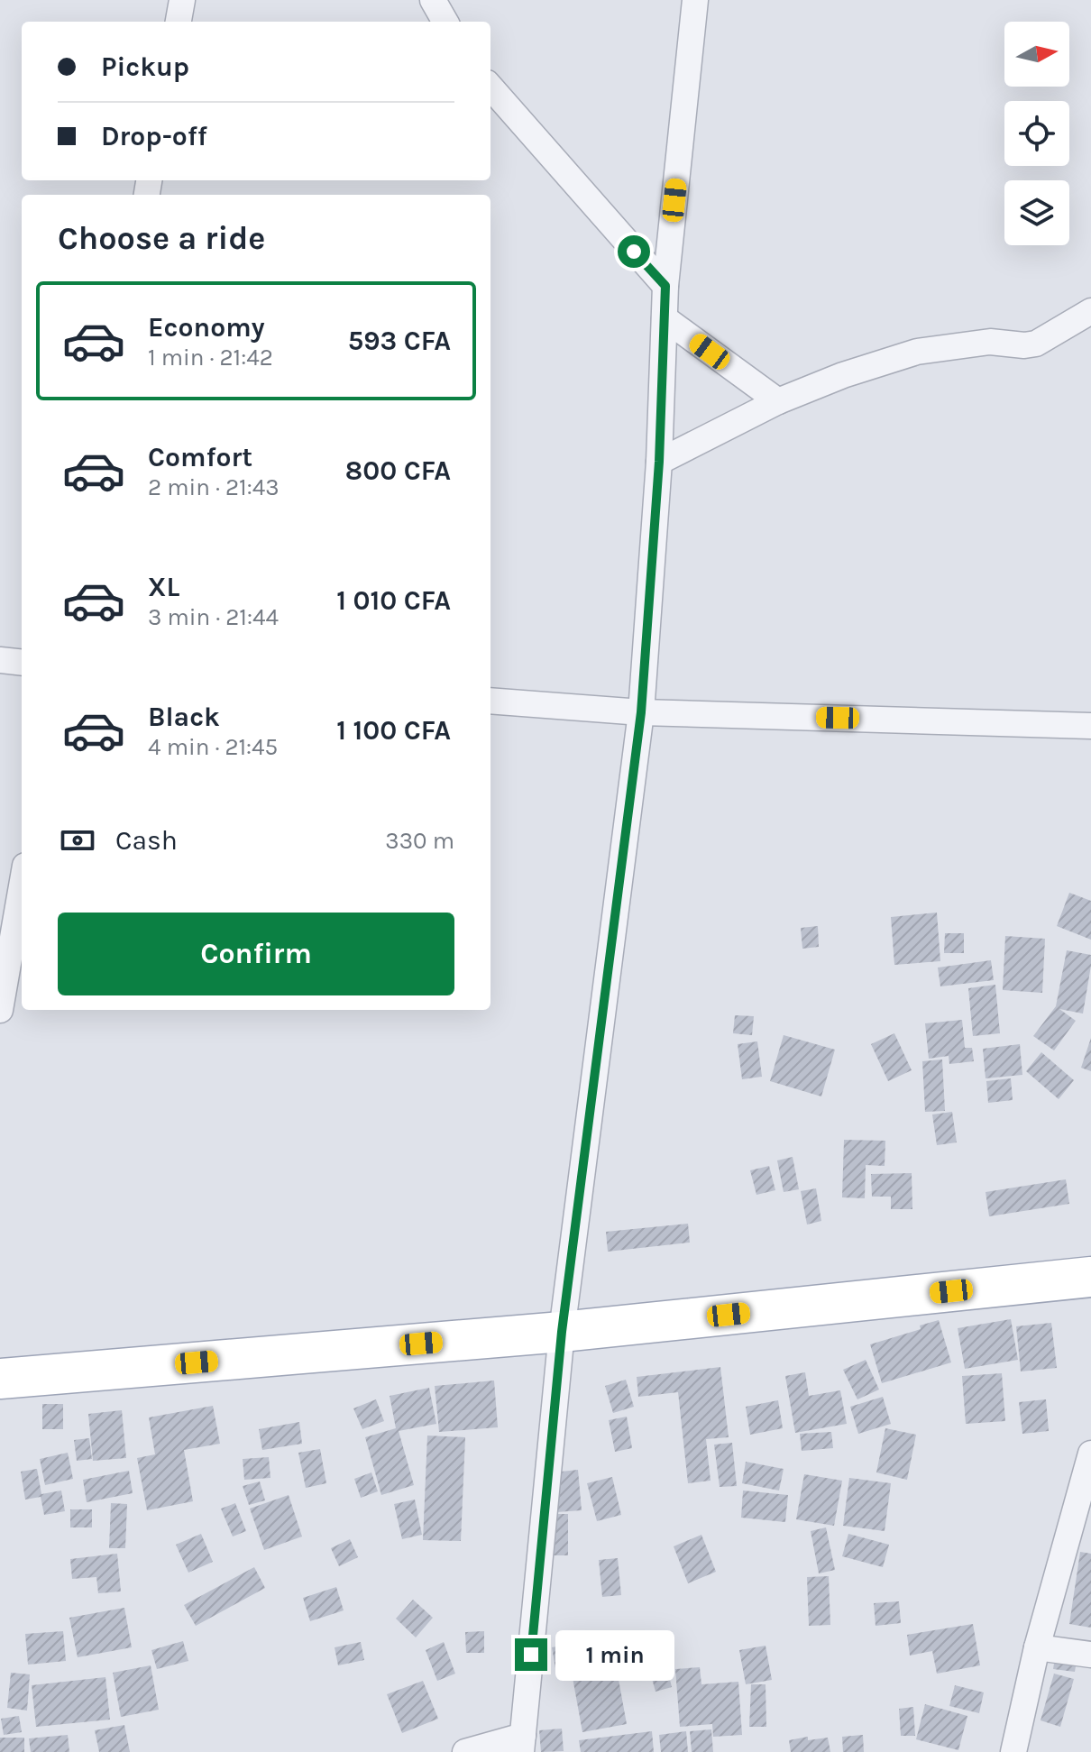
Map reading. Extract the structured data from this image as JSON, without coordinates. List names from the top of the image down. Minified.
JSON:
{"north":"right","page":{"banner":["Pickup","Drop-off"],"heading":"Choose a ride","list":[{"name":"Economy","note":"1 min · 21:42","value":"593 CFA"},{"name":"Comfort","note":"2 min · 21:43","value":"800 CFA"},{"name":"XL","note":"3 min · 21:44","value":"1 010 CFA"},{"name":"Black","note":"4 min · 21:45","value":"1 100 CFA"}],"pay":["Cash","330 m"],"buttons":"Confirm","bubble":"1 min"}}
